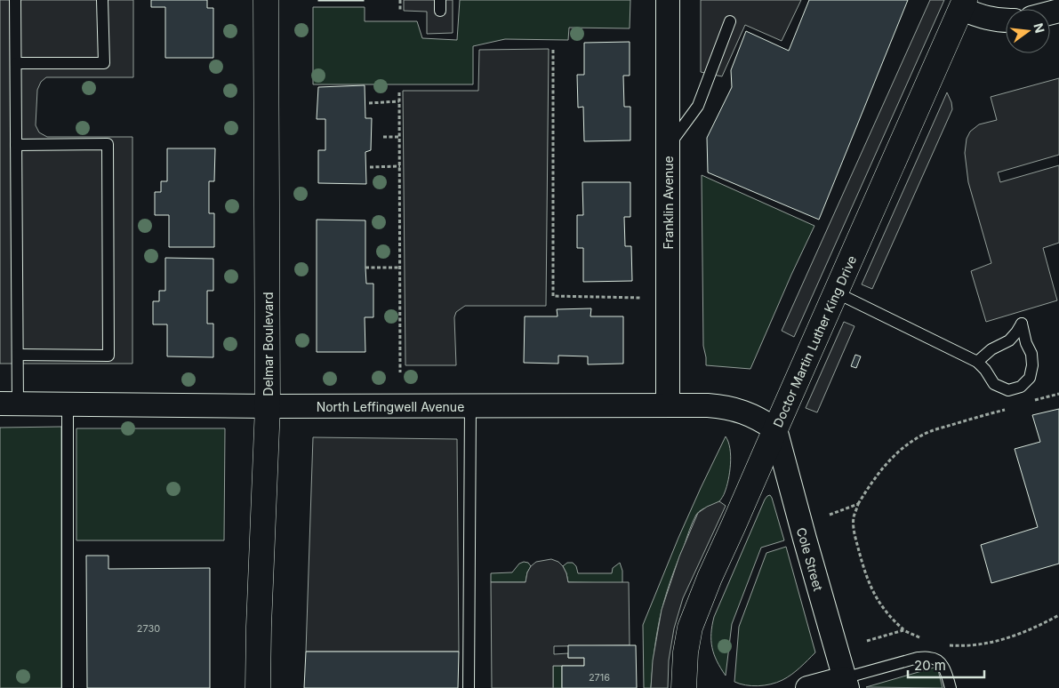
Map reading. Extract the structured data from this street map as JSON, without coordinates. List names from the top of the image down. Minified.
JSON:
{"streets":{"main road":["Doctor Martin Luther King Drive","Delmar Boulevard"],"street":["Franklin Avenue","North Leffingwell Avenue","Cole Street"]},"crossings":[["Franklin Avenue","North Leffingwell Avenue"],["Doctor Martin Luther King Drive","North Leffingwell Avenue"],["Doctor Martin Luther King Drive","Cole Street"],["Delmar Boulevard","North Leffingwell Avenue"],["North Leffingwell Avenue","Cole Street"]],"house_numbers":["2730","2716"],"scale_bar":"20 m","north":"right"}
